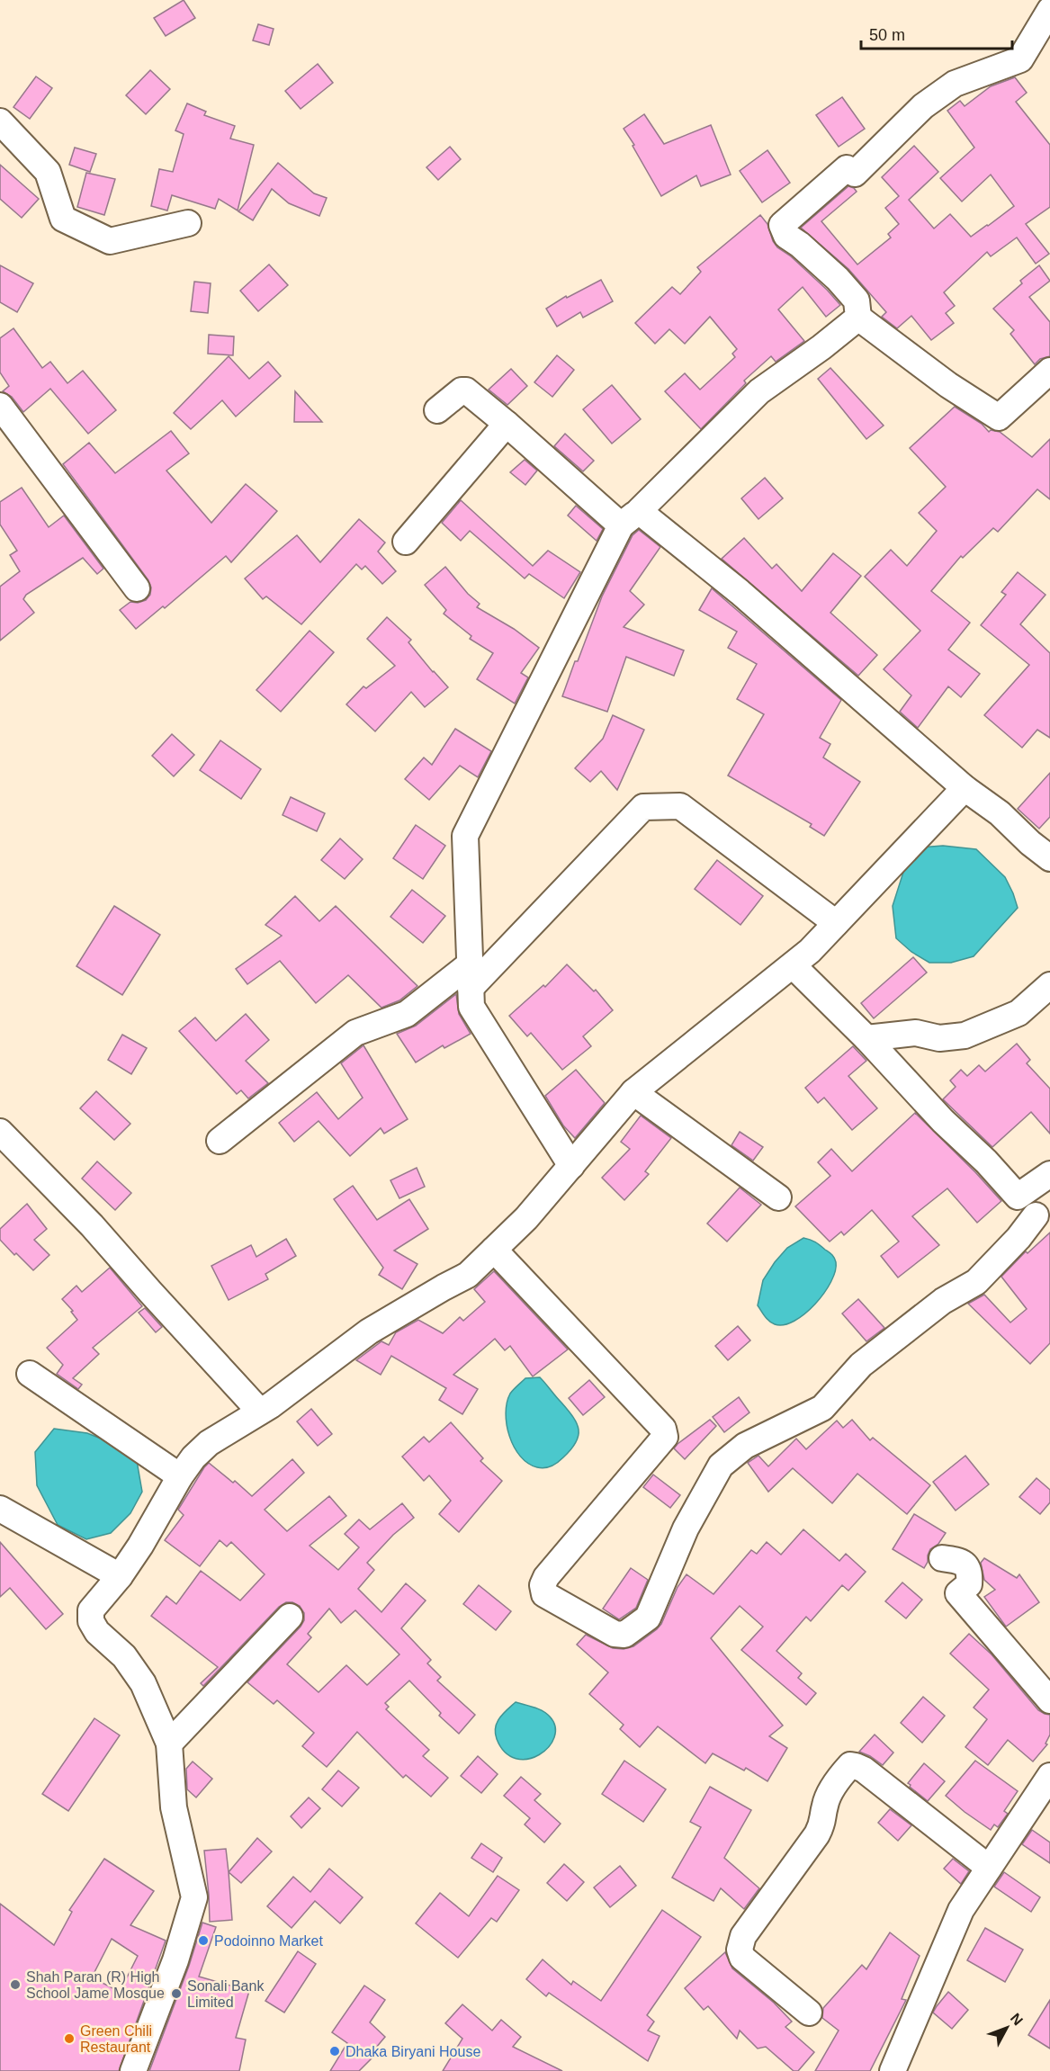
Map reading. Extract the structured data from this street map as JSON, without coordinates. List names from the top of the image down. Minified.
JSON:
{"places":["Podoinno Market","Shah Paran (R) High School Jame Mosque","Sonali Bank Limited","Green Chili Restaurant","Dhaka Biryani House"],"scale_bar":"50 m","north":"top right"}
